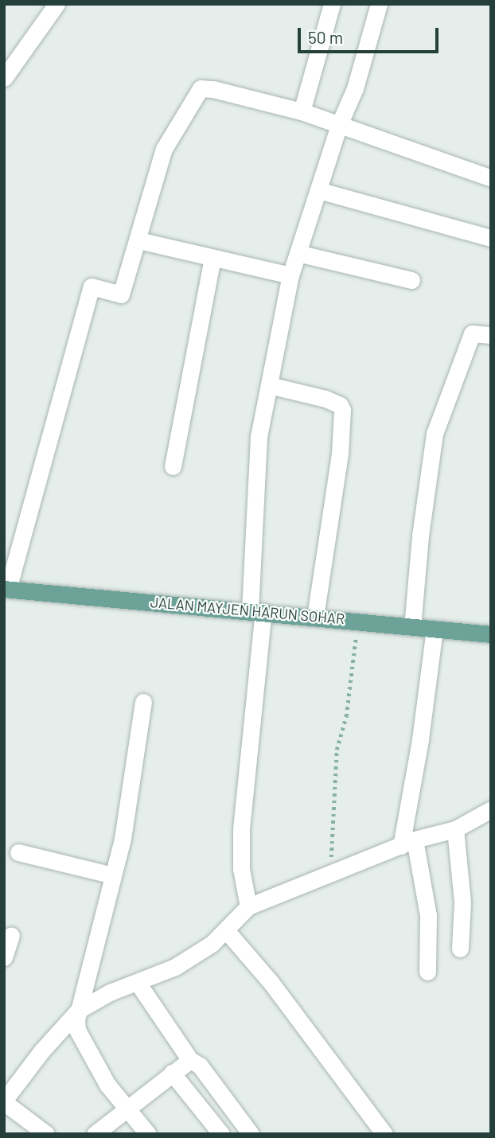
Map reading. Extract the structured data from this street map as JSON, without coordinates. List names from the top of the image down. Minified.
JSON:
{"streets":{"main road":["JALAN MAYJEN HARUN SOHAR"]},"scale_bar":"50 m"}
